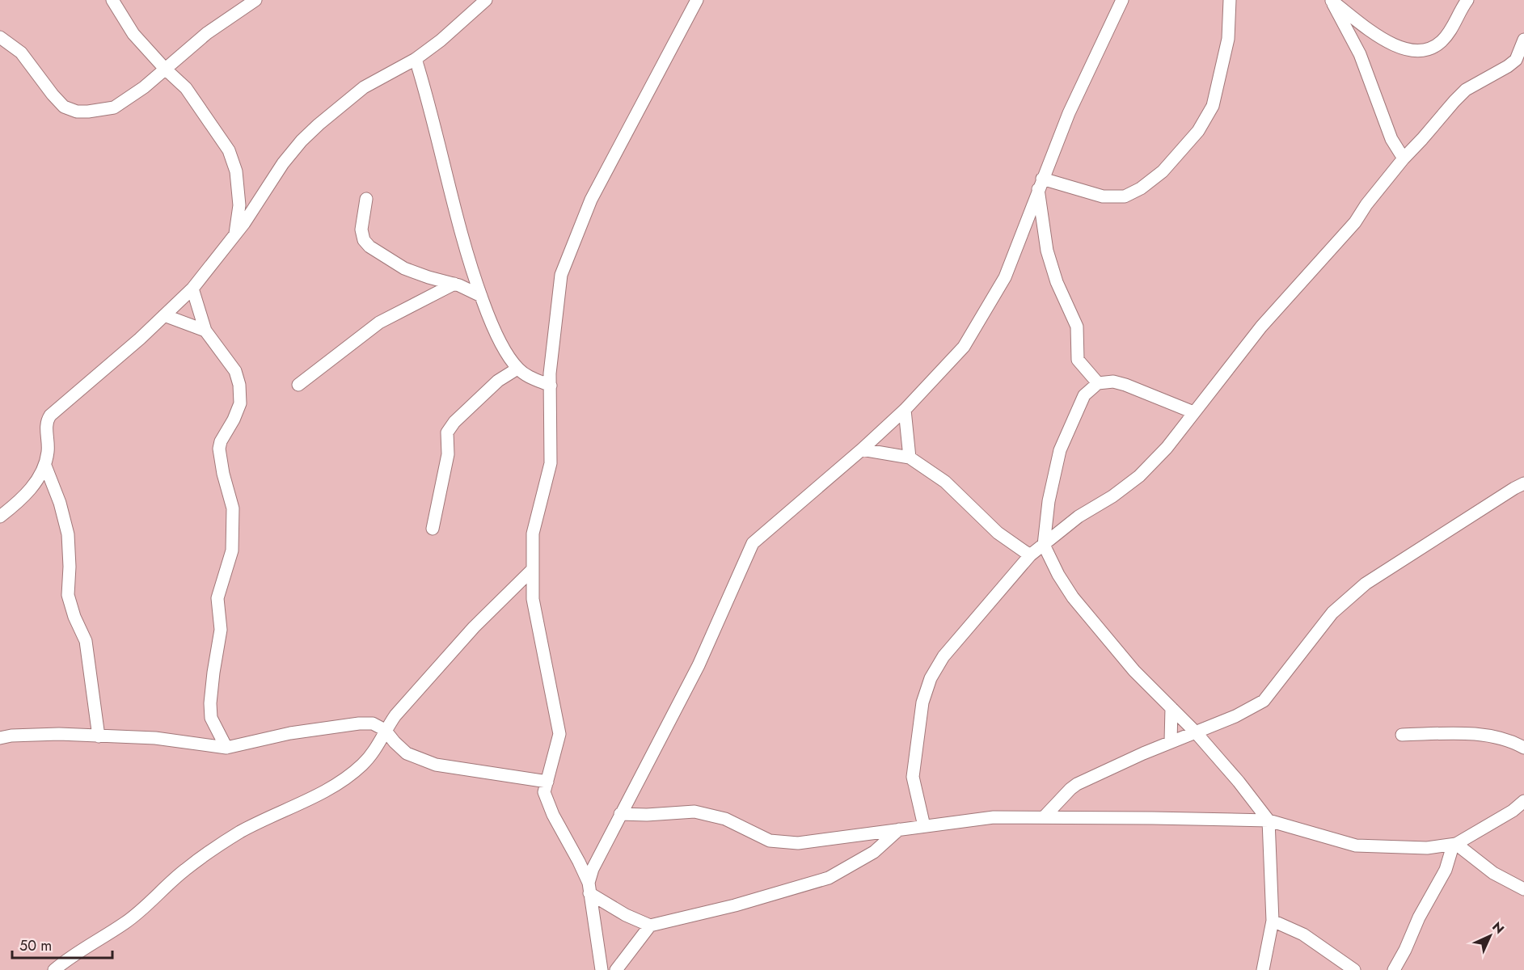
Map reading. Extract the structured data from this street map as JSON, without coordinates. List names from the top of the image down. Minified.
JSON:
{"scale_bar":"50 m","north":"top right"}
